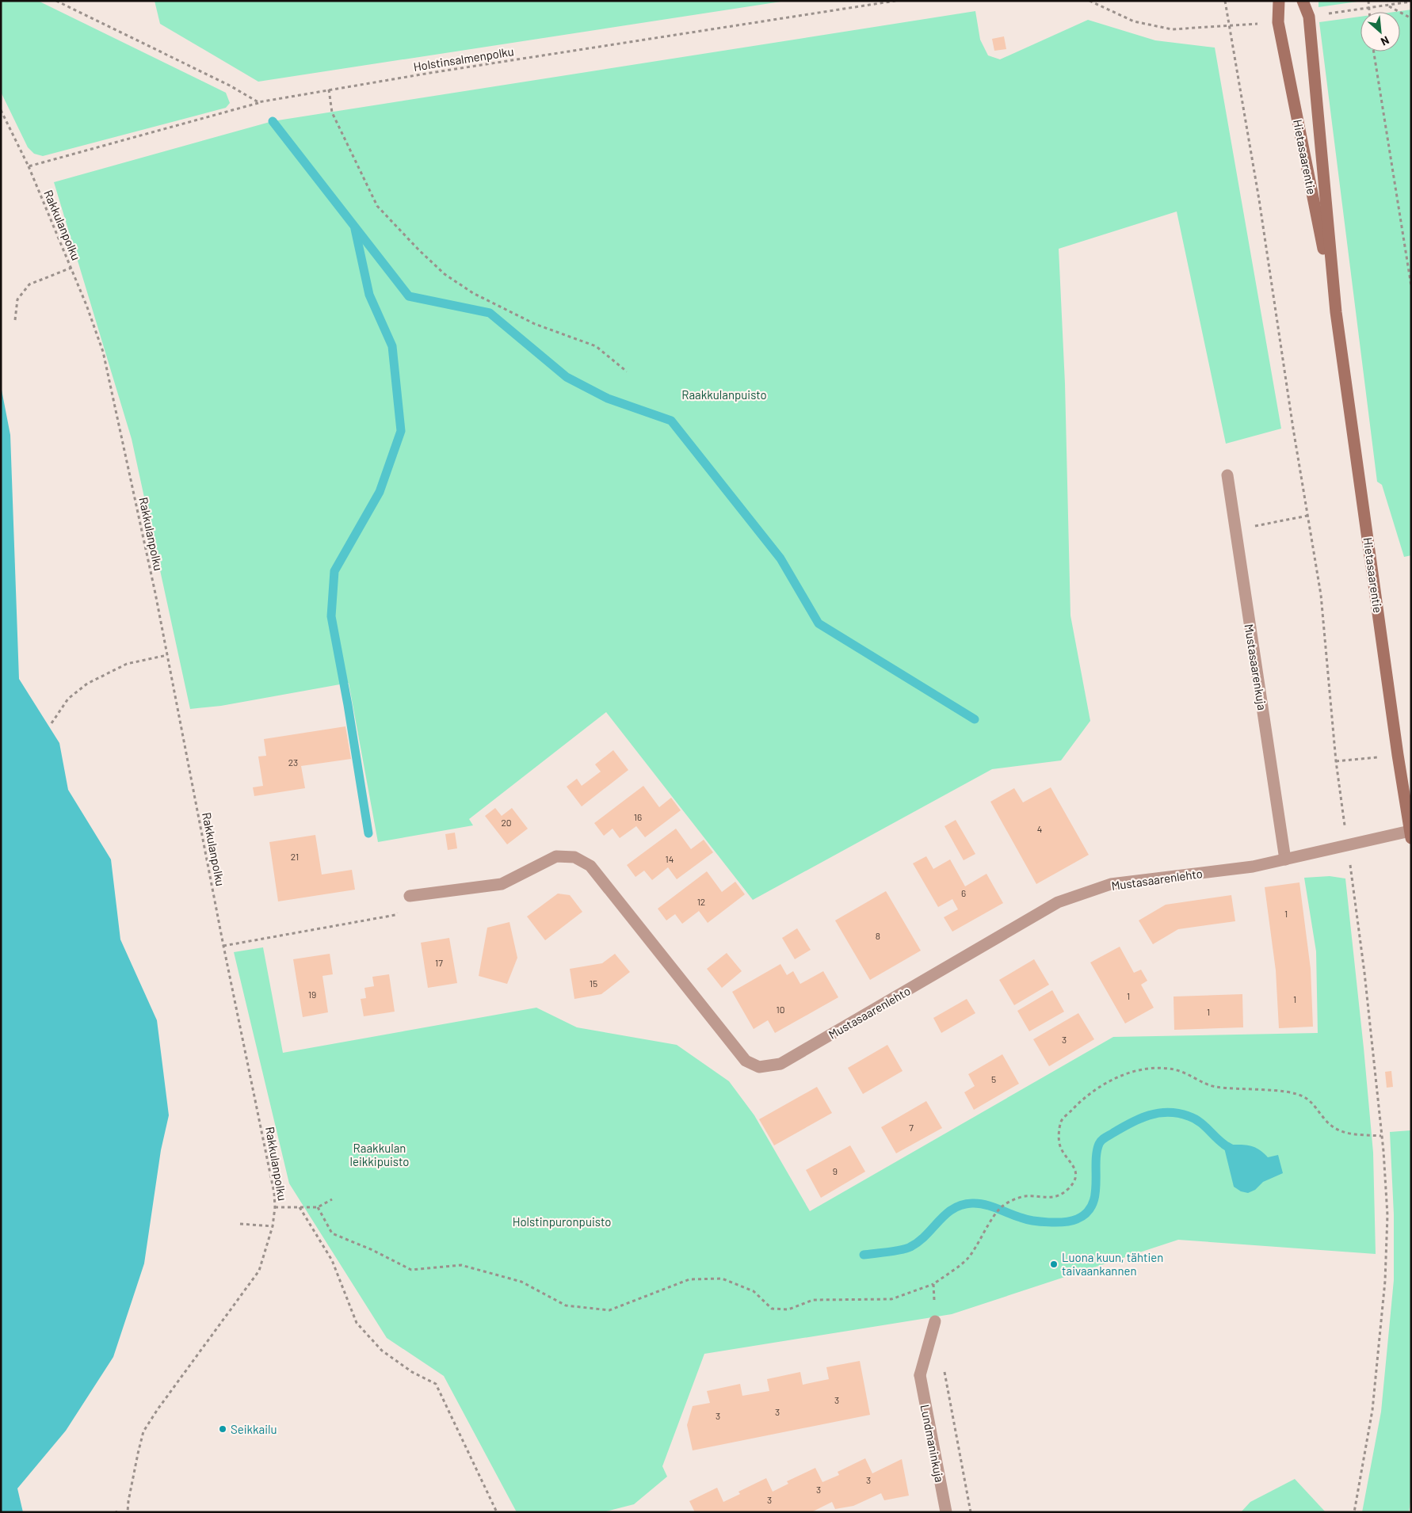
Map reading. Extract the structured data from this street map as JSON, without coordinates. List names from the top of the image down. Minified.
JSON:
{"streets":{"street":["Hietasaarentie","Mustasaarenkuja","Mustasaarenlehto","Lundmaninkuja"],"path":["Holstinsalmenpolku","Rakkulanpolku"]},"crossings":[["Hietasaarentie","Mustasaarenlehto"],["Mustasaarenkuja","Mustasaarenlehto"]],"parks":["Raakkulanpuisto","Raakkulan leikkipuisto","Holstinpuronpuisto"],"places":["Luona kuun, tähtien taivaankannen","Seikkailu"],"house_numbers":["23","16","20","4","21","14","6","12","1","8","17","15","19","1","1","10","1","3","5","7","9","3","3","3","3","3","3"],"north":"bottom right"}
